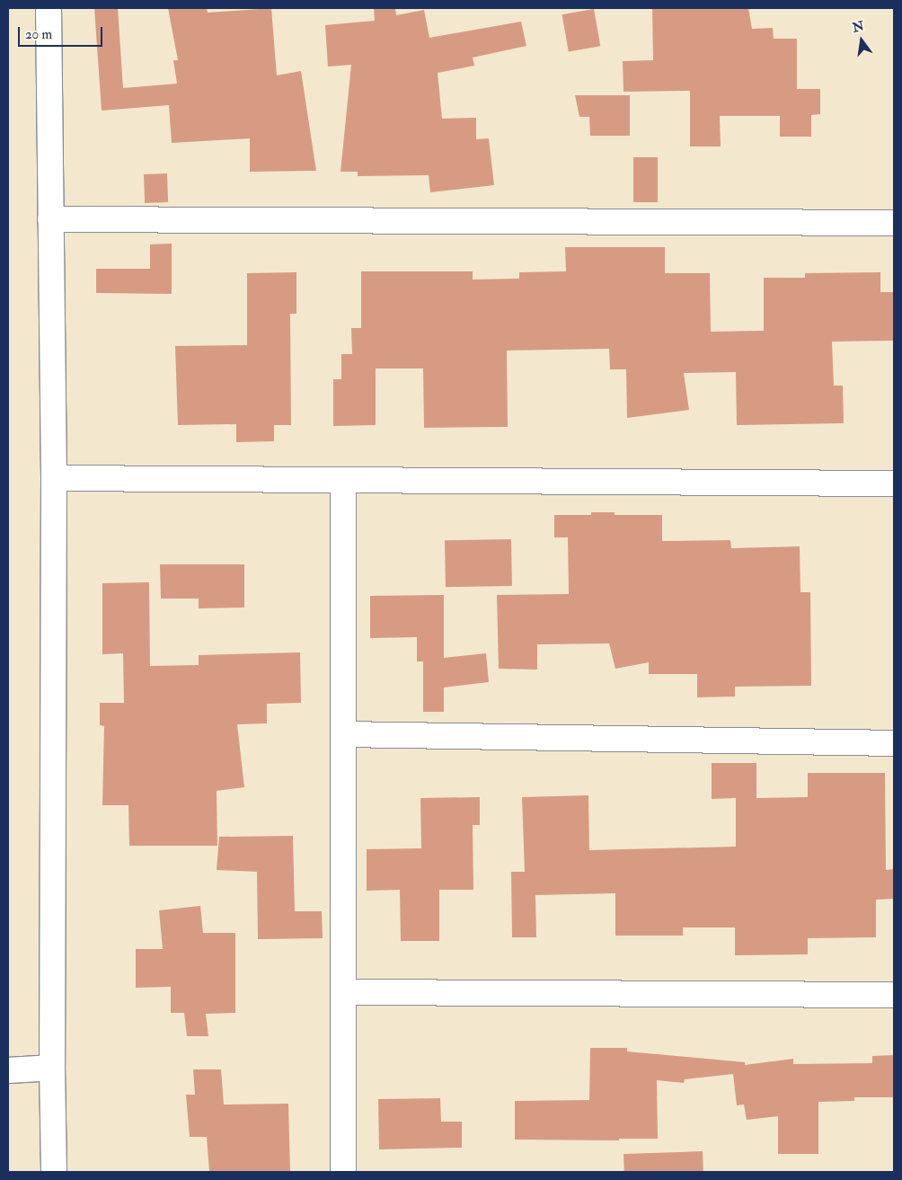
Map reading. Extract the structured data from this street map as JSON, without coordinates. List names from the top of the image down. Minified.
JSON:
{"scale_bar":"20 m","north":"top"}
